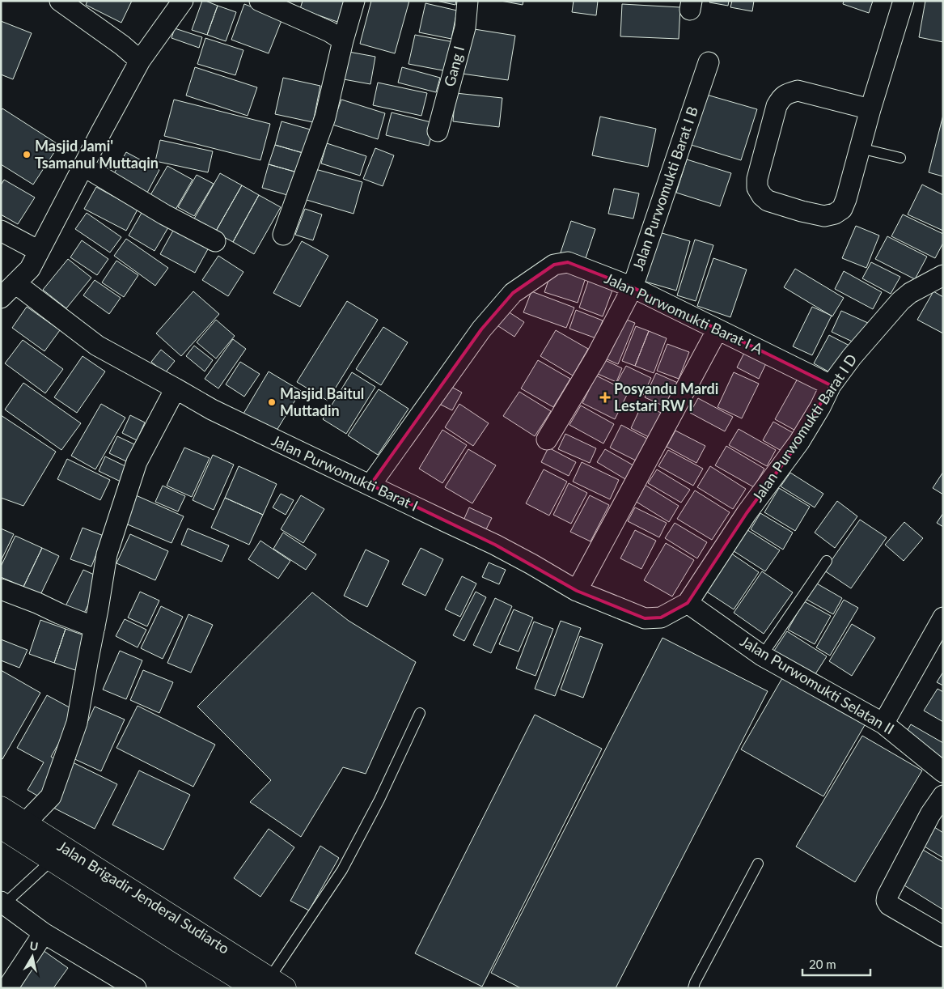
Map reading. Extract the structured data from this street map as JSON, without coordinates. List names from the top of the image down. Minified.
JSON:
{"streets":{"main road":["Jalan Brigadir Jenderal Sudiarto"],"street":["Gang I","Jalan Purwomukti Barat I B","Jalan Purwomukti Barat I A","Jalan Purwomukti Barat I D","Jalan Purwomukti Barat I","Jalan Purwomukti Selatan II"]},"crossings":[["Jalan Purwomukti Barat I B","Jalan Purwomukti Barat I A"],["Jalan Purwomukti Barat I A","Jalan Purwomukti Barat I D"],["Jalan Purwomukti Barat I A","Jalan Purwomukti Barat I"],["Jalan Purwomukti Barat I D","Jalan Purwomukti Barat I"],["Jalan Purwomukti Barat I D","Jalan Purwomukti Selatan II"],["Jalan Purwomukti Barat I","Jalan Purwomukti Selatan II"]],"places":{"other":["Masjid Jami' Tsamanul Muttaqin","Masjid Baitul Muttadin"],"health":["Posyandu Mardi Lestari RW I"]},"scale_bar":"20 m","north":"top"}
